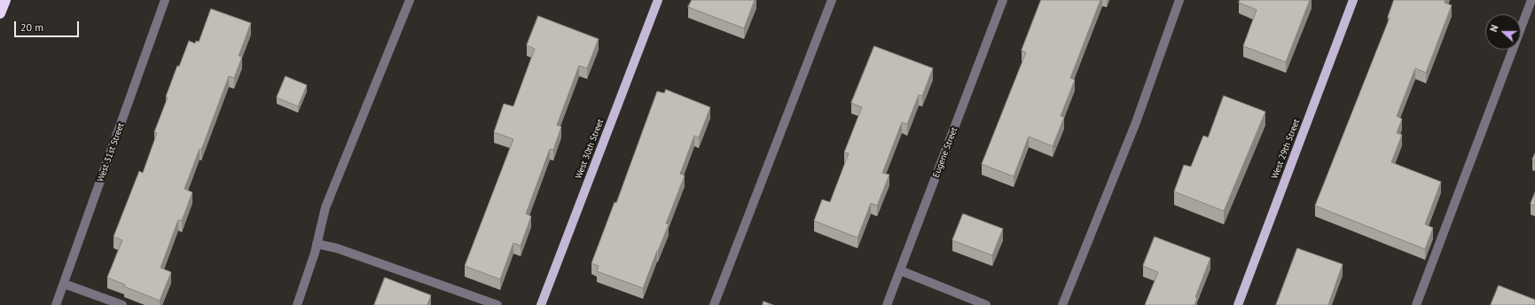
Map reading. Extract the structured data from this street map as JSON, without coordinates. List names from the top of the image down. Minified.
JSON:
{"streets":{"main road":["West 30th Street","West 29th Street"],"street":["West 31st Street","Eugene Street"]},"scale_bar":"20 m","north":"left"}
